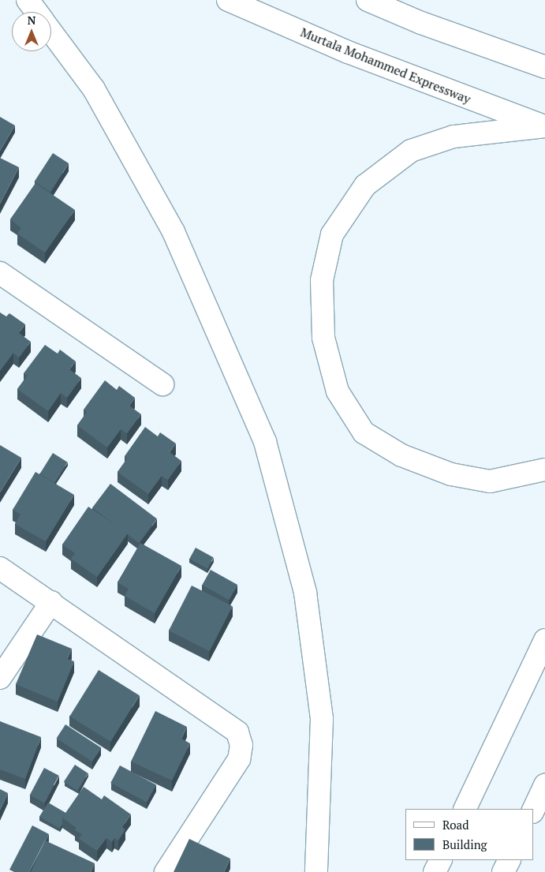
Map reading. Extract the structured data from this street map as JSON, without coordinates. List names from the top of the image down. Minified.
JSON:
{"streets":{"main road":["Murtala Mohammed Expressway"]},"legend":["Road","Building"],"north":"top"}
